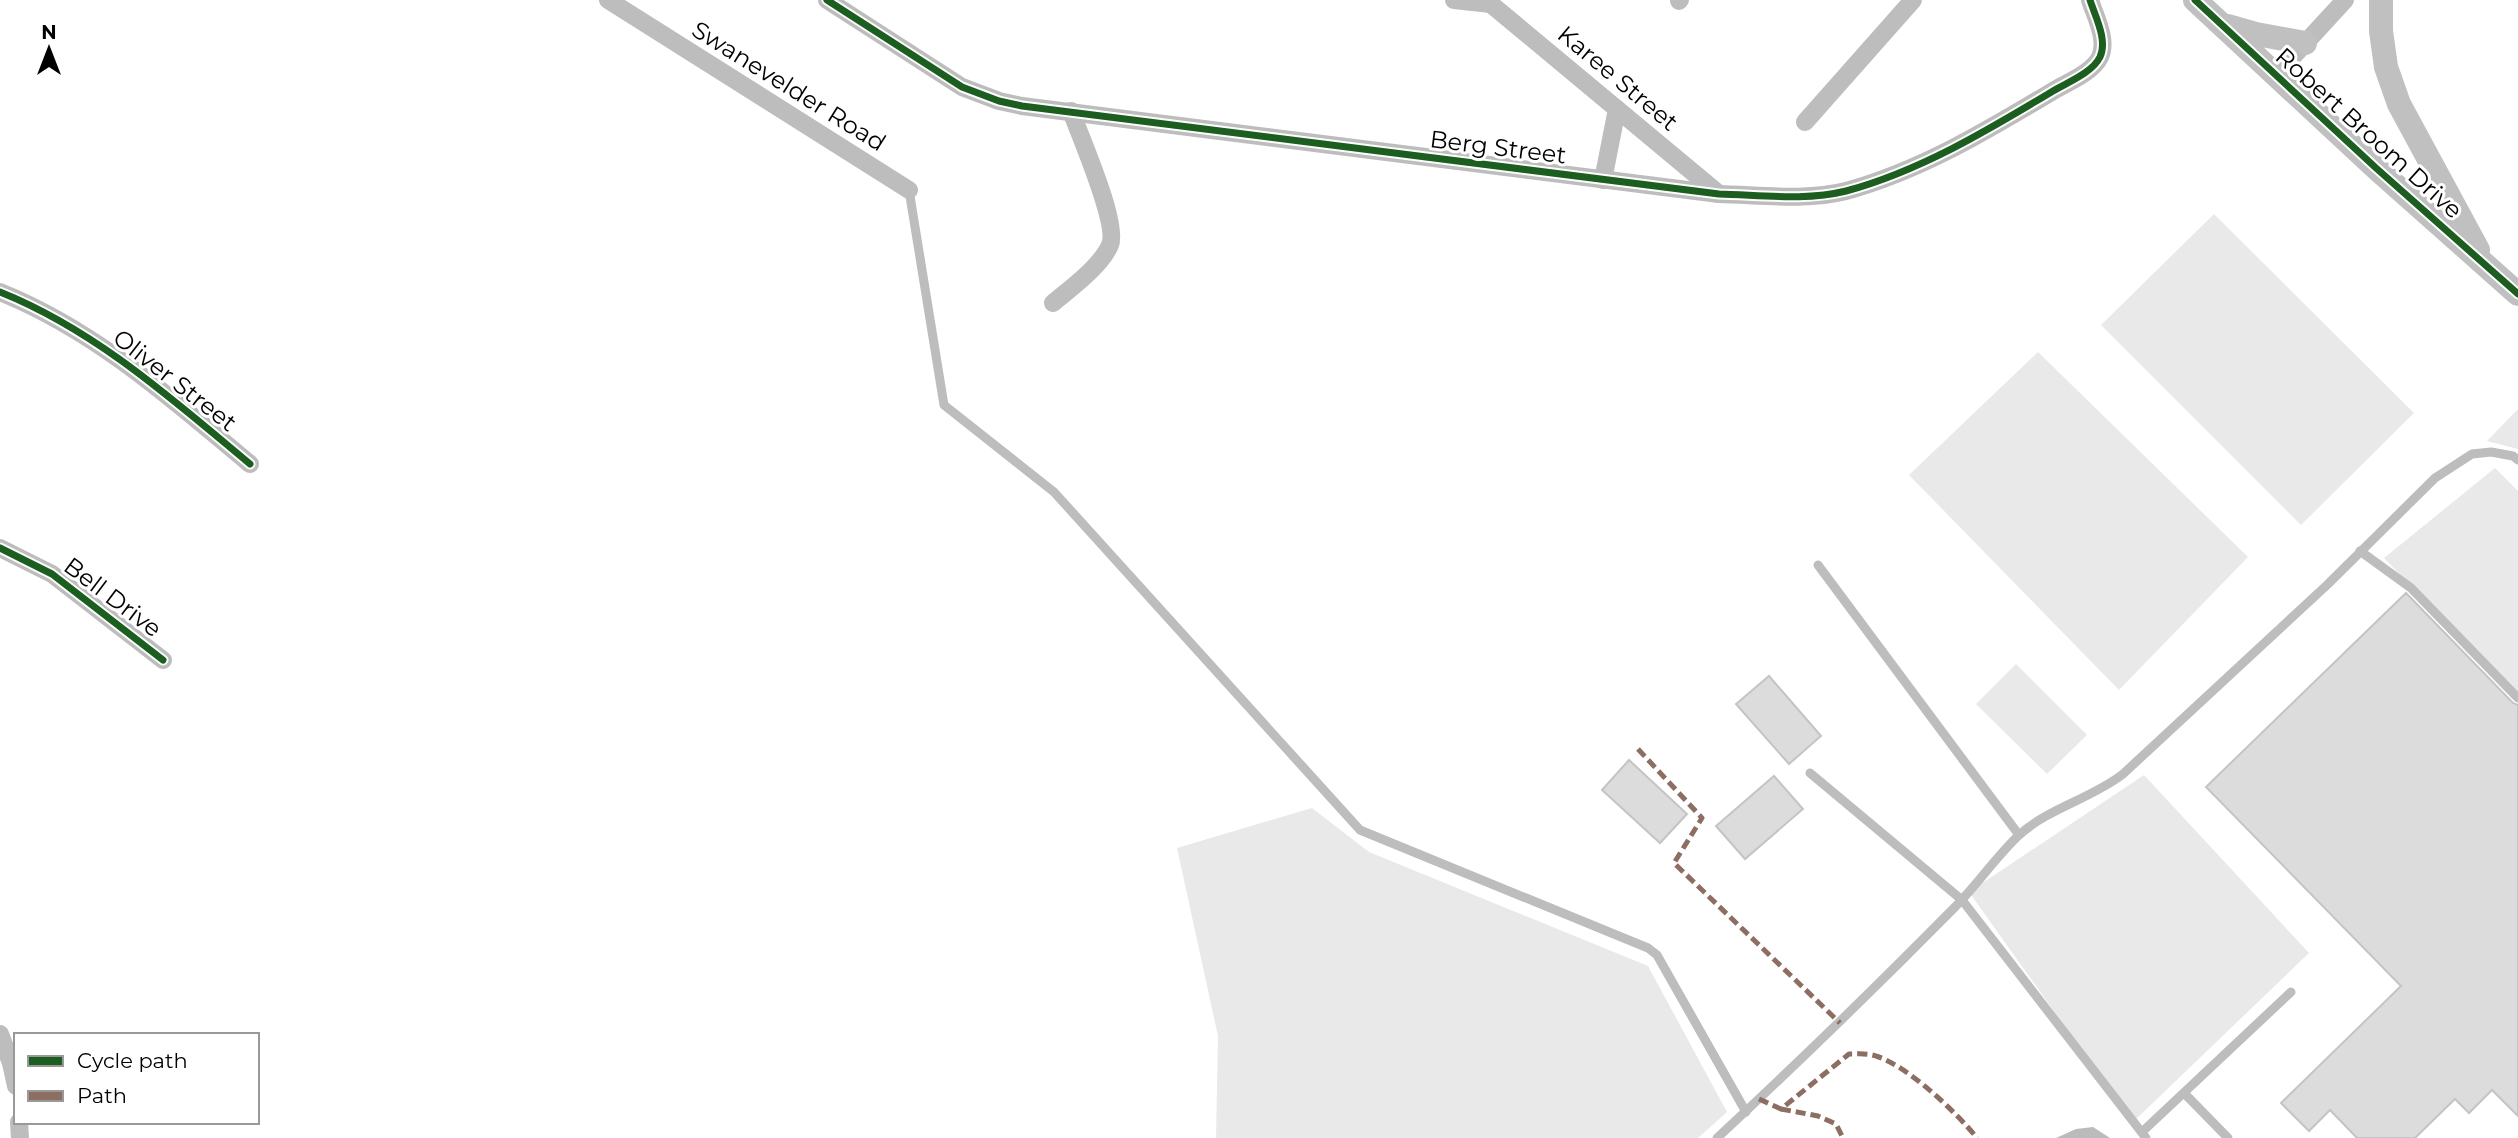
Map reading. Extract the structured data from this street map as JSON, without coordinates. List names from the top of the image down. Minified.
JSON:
{"streets":{"street":["Karee Street","Swanevelder Road","Robert Broom Drive","Berg Street","Oliver Street","Bell Drive"]},"crossings":[["Karee Street","Berg Street"]],"legend":["Cycle path","Path"],"north":"top"}
